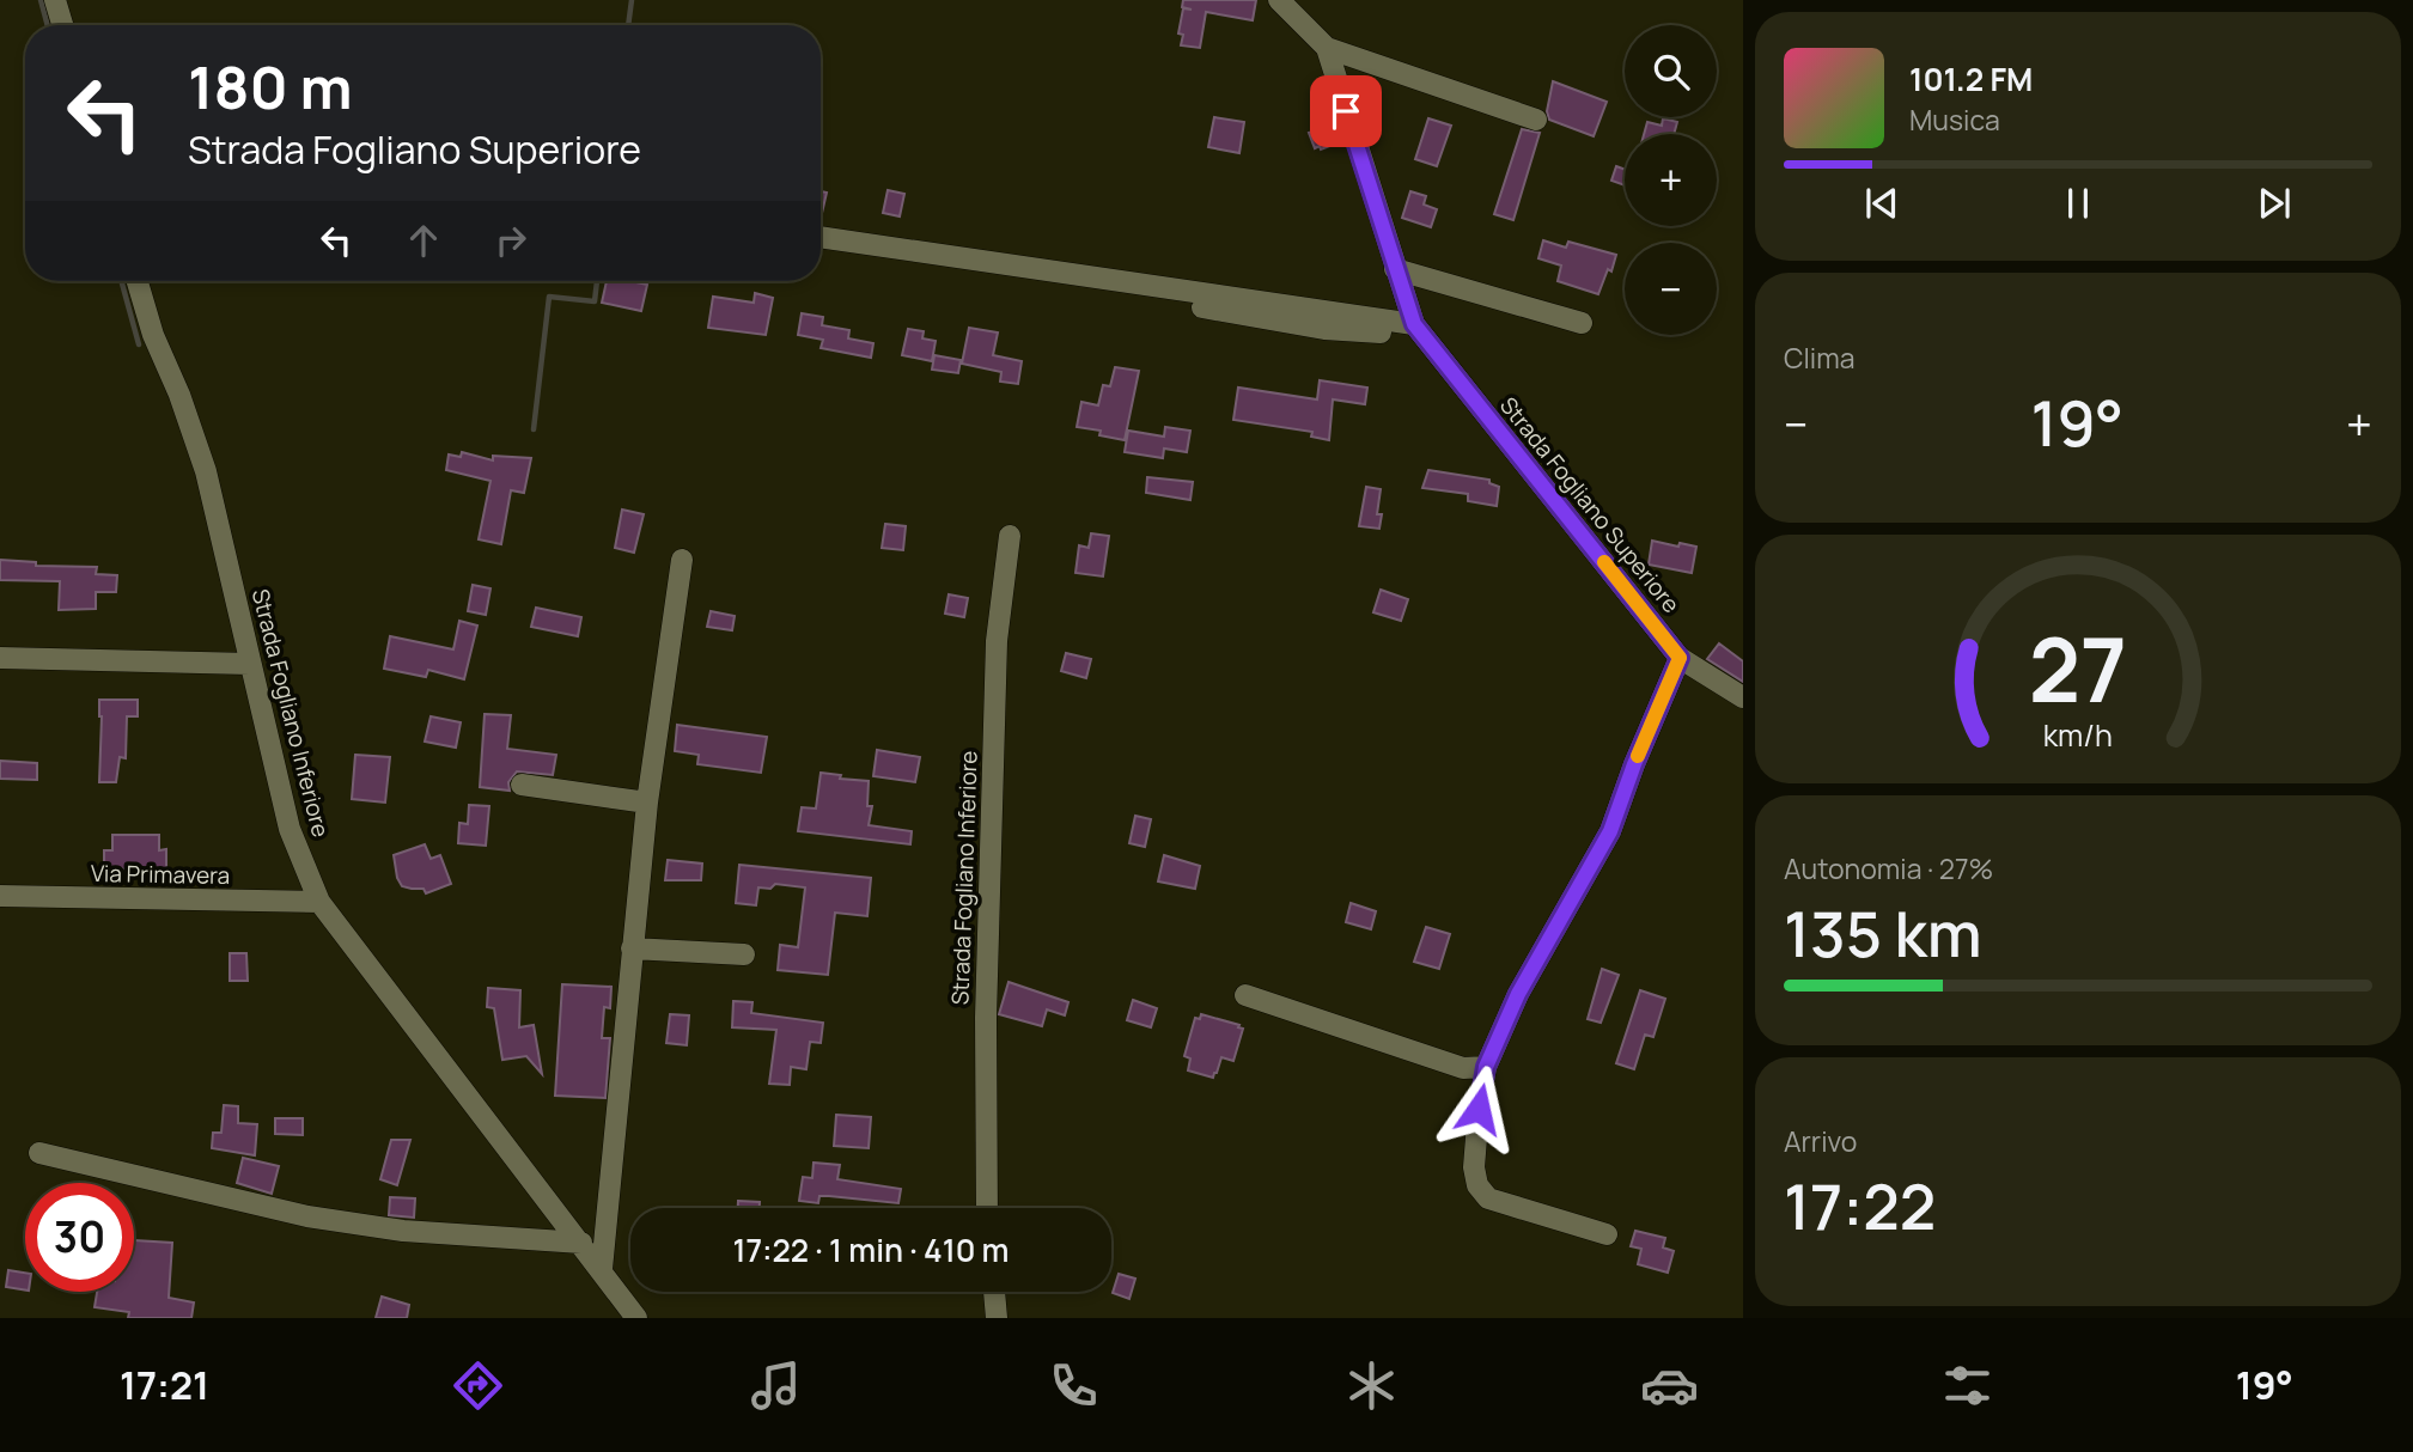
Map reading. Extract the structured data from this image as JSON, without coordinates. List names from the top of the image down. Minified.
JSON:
{"streets":{"street":["Strada Fogliano Superiore","Strada Fogliano Inferiore","Via Primavera"]},"crossings":[["Strada Fogliano Inferiore","Via Primavera"]],"page":{"map_buttons":["+","−"],"turn":["180 m","Strada Fogliano Superiore"],"song":["101.2 FM","Musica"],"tile":["Clima",["Autonomia · 27%","135 km"],["Arrivo","17:22"]],"heat":["−","19°","+"],"limit":"30","trip":"17:22 · 1 min · 410 m","tabs":["17:21","19°"],"gauge":["27","km/h"]}}
